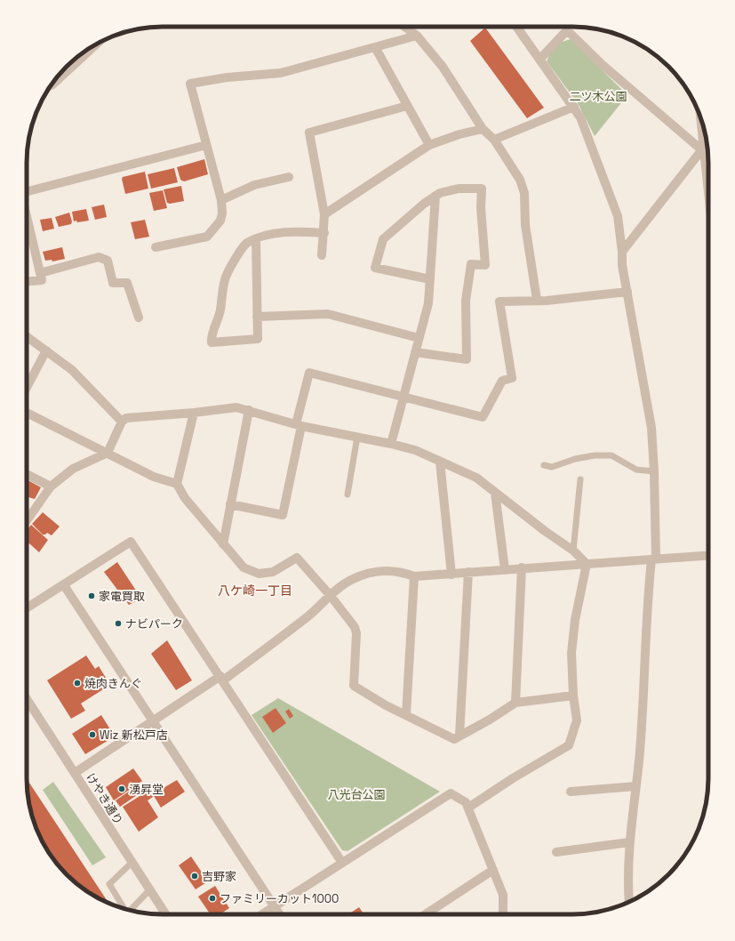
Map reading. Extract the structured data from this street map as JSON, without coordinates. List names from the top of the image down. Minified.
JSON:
{"streets":{"street":["けやき通り"]},"districts":["八ケ崎一丁目"],"parks":["二ツ木公園","八光台公園"],"places":["家電買取","ナビパーク","焼肉きんぐ","Wiz 新松戸店","湧昇堂","吉野家","ファミリーカット1000"]}
